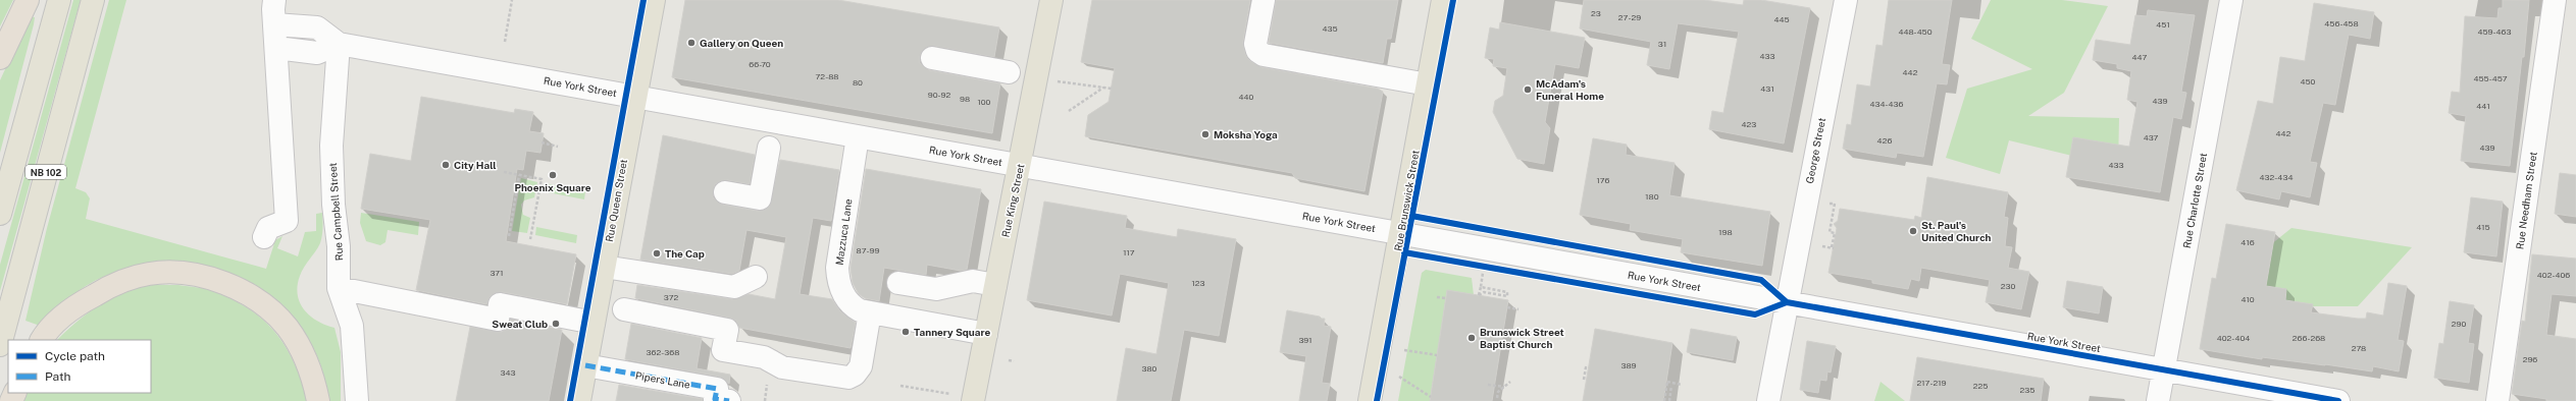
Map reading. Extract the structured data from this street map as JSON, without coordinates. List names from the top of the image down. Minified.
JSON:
{"streets":{"main road":["NB 102","Rue Queen Street","Rue King Street","Rue Brunswick Street"],"street":["Rue York Street","George Street","Rue Charlotte Street","Rue Needham Street","Rue Campbell Street","Mazzuca Lane","Pipers Lane"]},"crossings":[["Rue York Street","George Street"],["Rue York Street","Rue Queen Street"],["Rue York Street","Rue King Street"],["Rue York Street","Rue Brunswick Street"],["Rue York Street","Rue Charlotte Street"],["Rue York Street","Rue Campbell Street"],["Rue York Street","Mazzuca Lane"],["Rue Queen Street","Pipers Lane"]],"places":["Gallery on Queen","McAdam's Funeral Home","Moksha Yoga","City Hall","Phoenix Square","St. Paul's United Church","The Cap","Sweat Club","Tannery Square","Brunswick Street Baptist Church"],"house_numbers":["23","27-29","445","456-458","451","435","448-450","459-463","31","433","447","66-70","442","72-88","455-457","450","80","431","90-92","440","98","439","100","434-436","441","423","442","437","426","439","433","432-434","176","180","415","198","416","87-99","117","371","402-406","123","230","372","410","290","402-404","266-268","391","278","362-368","296","389","380","343","217-219","225","235"],"legend":["Cycle path","Path"]}
